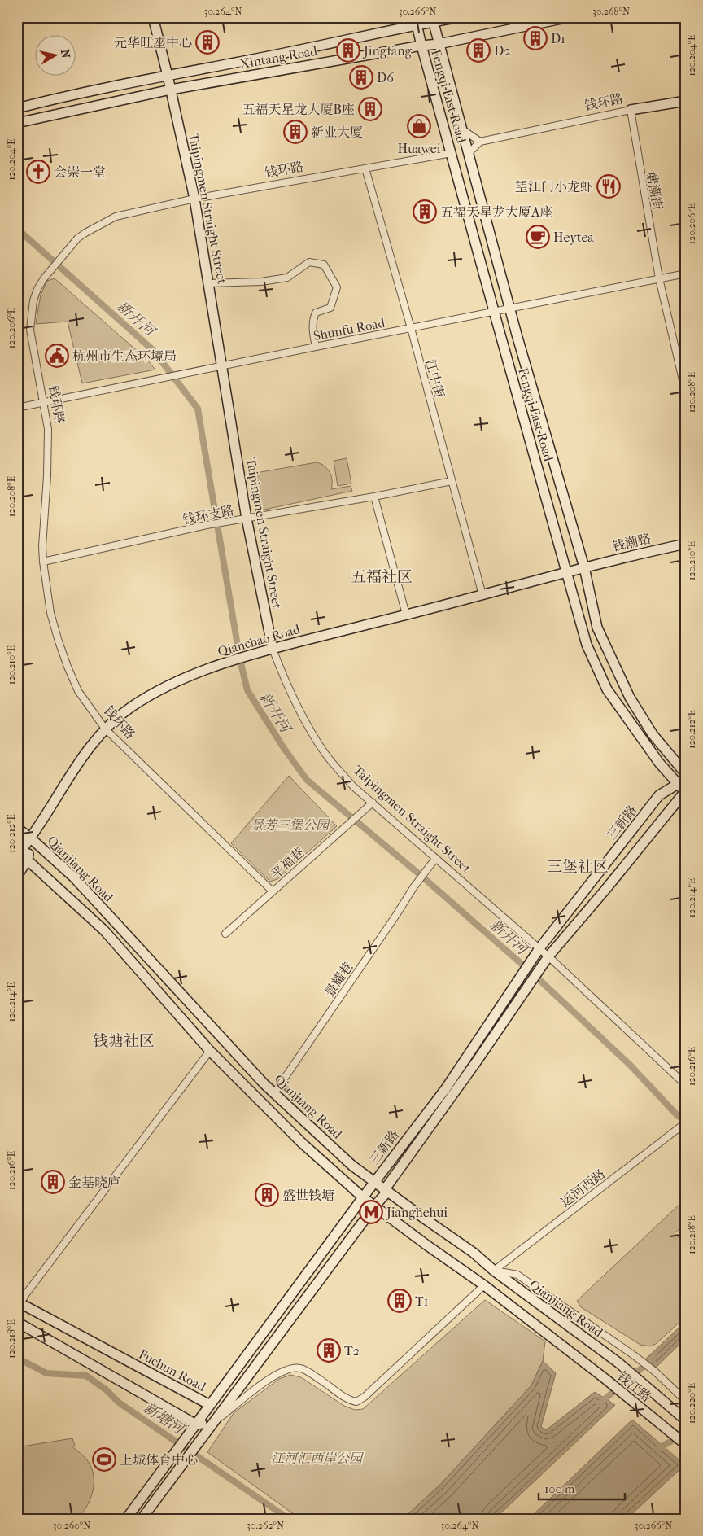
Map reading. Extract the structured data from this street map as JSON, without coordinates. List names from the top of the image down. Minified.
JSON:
{"streets":{"main road":["Xintang Road","Fengqi East Road","钱环路","Taipingmen Straight Street","钱潮路","Qianchao Road","三新路","Qianjiang Road","Fuchun Road","钱江路"],"street":["塘潮街","Shunfu Road","江中街","钱环支路","平福巷","景耀巷","运河西路"]},"crossings":[["Xintang Road","Fengqi East Road"],["Xintang Road","Taipingmen Straight Street"],["Fengqi East Road","钱环路"],["Fengqi East Road","Shunfu Road"],["Fengqi East Road","钱潮路"],["Fengqi East Road","Qianchao Road"],["Fengqi East Road","三新路"],["钱环路","塘潮街"],["钱环路","Taipingmen Straight Street"],["钱环路","Shunfu Road"],["钱环路","江中街"],["钱环路","钱环支路"],["钱环路","Qianchao Road"],["钱环路","平福巷"],["塘潮街","Shunfu Road"],["Taipingmen Straight Street","Shunfu Road"],["Taipingmen Straight Street","钱环支路"],["Taipingmen Straight Street","Qianchao Road"],["Taipingmen Straight Street","三新路"],["Taipingmen Straight Street","平福巷"],["Taipingmen Straight Street","景耀巷"],["Shunfu Road","江中街"],["江中街","钱环支路"],["江中街","Qianchao Road"],["钱潮路","Qianchao Road"],["Qianchao Road","Qianjiang Road"],["三新路","Qianjiang Road"],["三新路","Fuchun Road"],["Qianjiang Road","景耀巷"],["Qianjiang Road","运河西路"],["Qianjiang Road","钱江路"]],"districts":["五福社区","三堡社区","钱塘社区"],"water":["新开河","新塘河"],"parks":["景芳三堡公园","江河汇西岸公园"],"places":{"building":["D1","元华旺座中心","Jingfang","D2","D6","五福天星龙大厦B座","新业大厦","五福天星龙大厦A座","金基晓庐","盛世钱塘","T1","T2"],"shop":["Huawei"],"church":["会崇一堂"],"restaurant":["望江门小龙虾"],"cafe":["Heytea"],"public building":["杭州市生态环境局"],"metro station":["Jianghehui"],"sports":["上城体育中心"]},"scale_bar":"100 m","north":"right","coordinates":["30.264°N","30.266°N","30.268°N","120.204°E","120.206°E","120.208°E","120.210°E","120.212°E","120.214°E","120.216°E","120.218°E","120.220°E","30.260°N","30.262°N"]}
